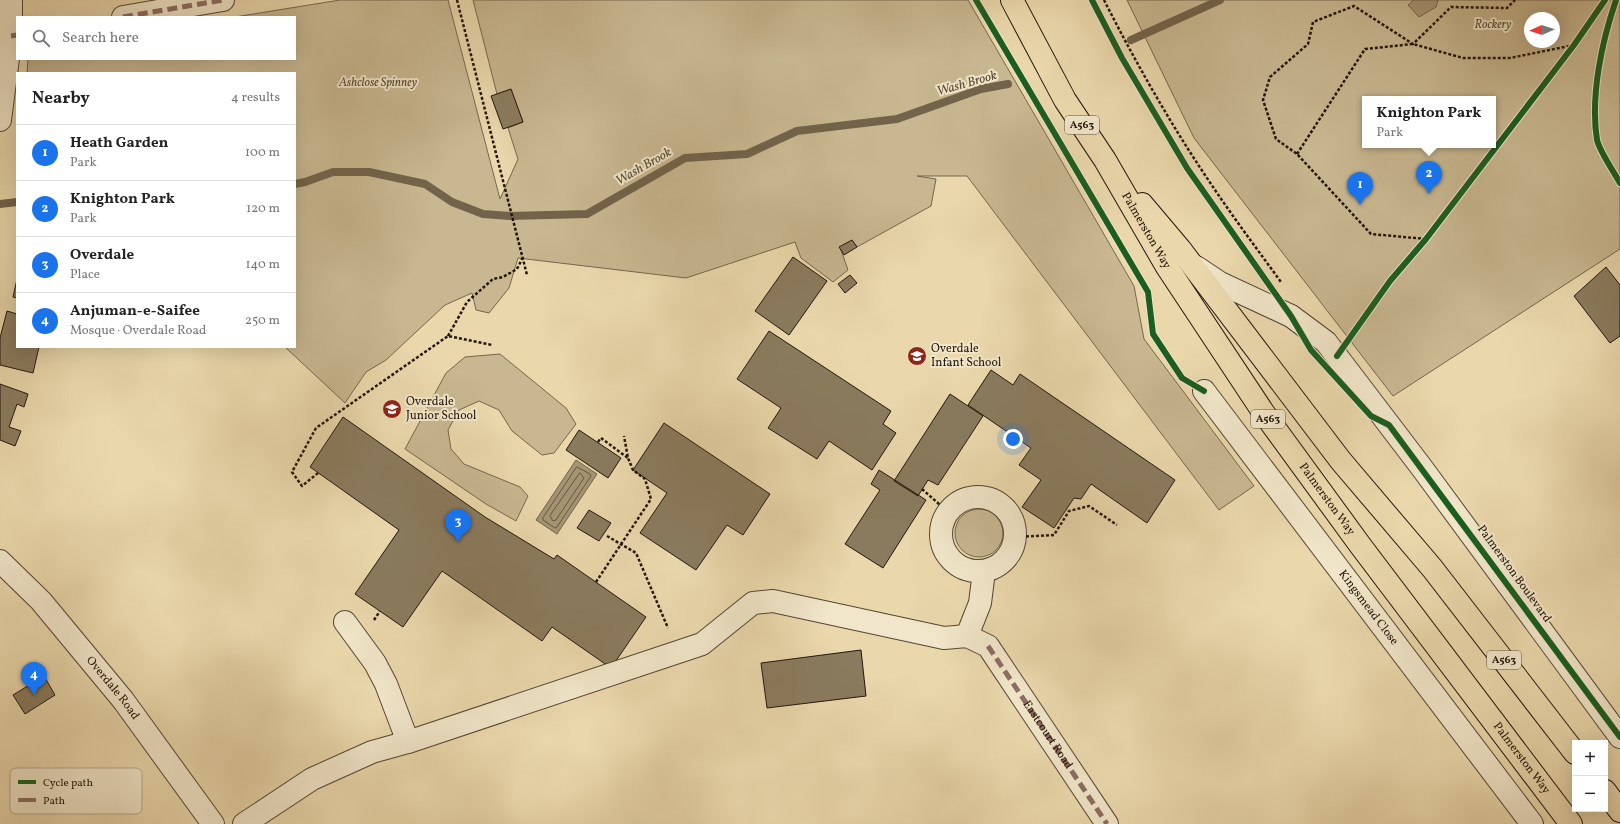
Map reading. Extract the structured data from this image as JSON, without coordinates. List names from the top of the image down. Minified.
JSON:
{"streets":{"highway":["A563","Palmerston Way"],"street":["Palmerston Boulevard","Kingsmead Close","Overdale Road","Eastcourt Road"]},"crossings":[["Palmerston Way","Palmerston Boulevard"]],"water":["Wash Brook"],"parks":["Rockery","Ashclose Spinney"],"places":{"school or university":["Overdale Infant School","Overdale Junior School"]},"legend":["Cycle path","Path"],"north":"left","page":{"search":"Search here","heading":["Nearby","4 results"],"popup":["Knighton Park","Park"],"list":[{"mark":"1","name":"Heath Garden","note":"Park","value":"100 m"},{"mark":"2","name":"Knighton Park","note":"Park","value":"120 m"},{"mark":"3","name":"Overdale","note":"Place","value":"140 m"},{"mark":"4","name":"Anjuman-e-Saifee","note":"Mosque · Overdale Road","value":"250 m"}],"pins":["2","1","3","4"],"map_buttons":["+","−"]}}
